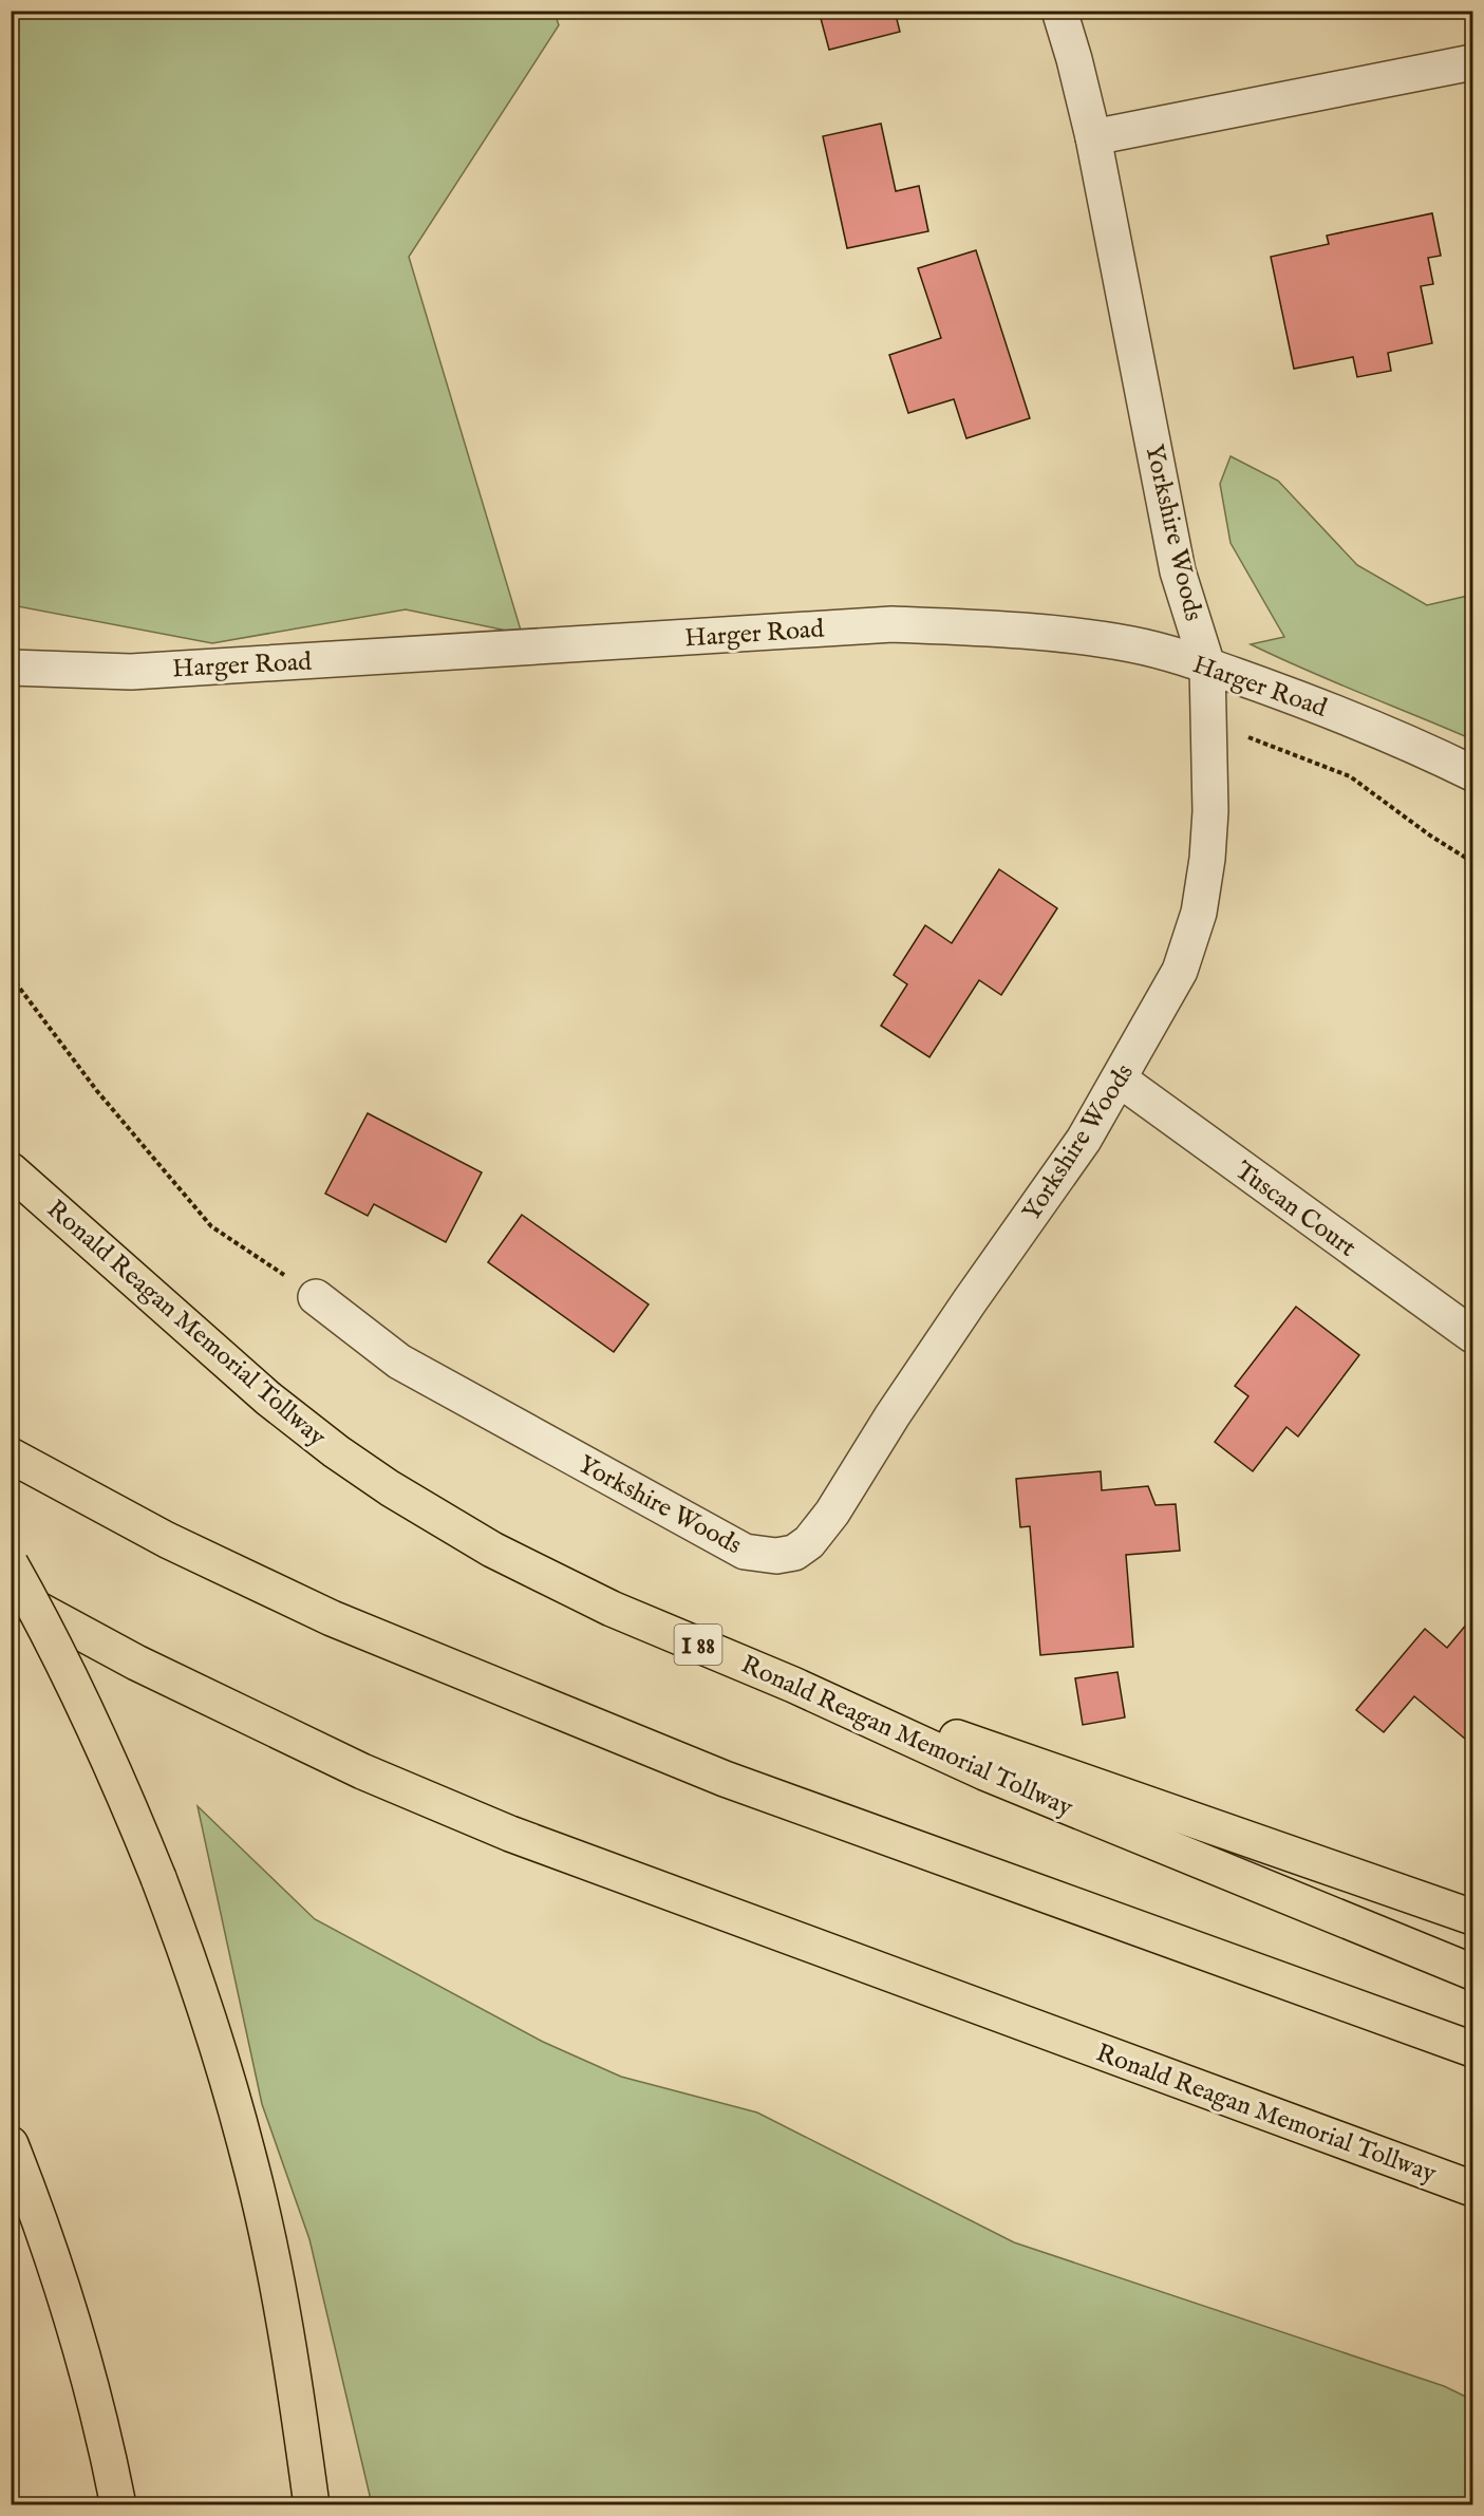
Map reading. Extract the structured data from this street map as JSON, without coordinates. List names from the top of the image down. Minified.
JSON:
{"streets":{"highway":["Ronald Reagan Memorial Tollway","I 88"],"street":["Yorkshire Woods","Harger Road","Tuscan Court"]},"crossings":[["Yorkshire Woods","Harger Road"],["Yorkshire Woods","Tuscan Court"]]}
